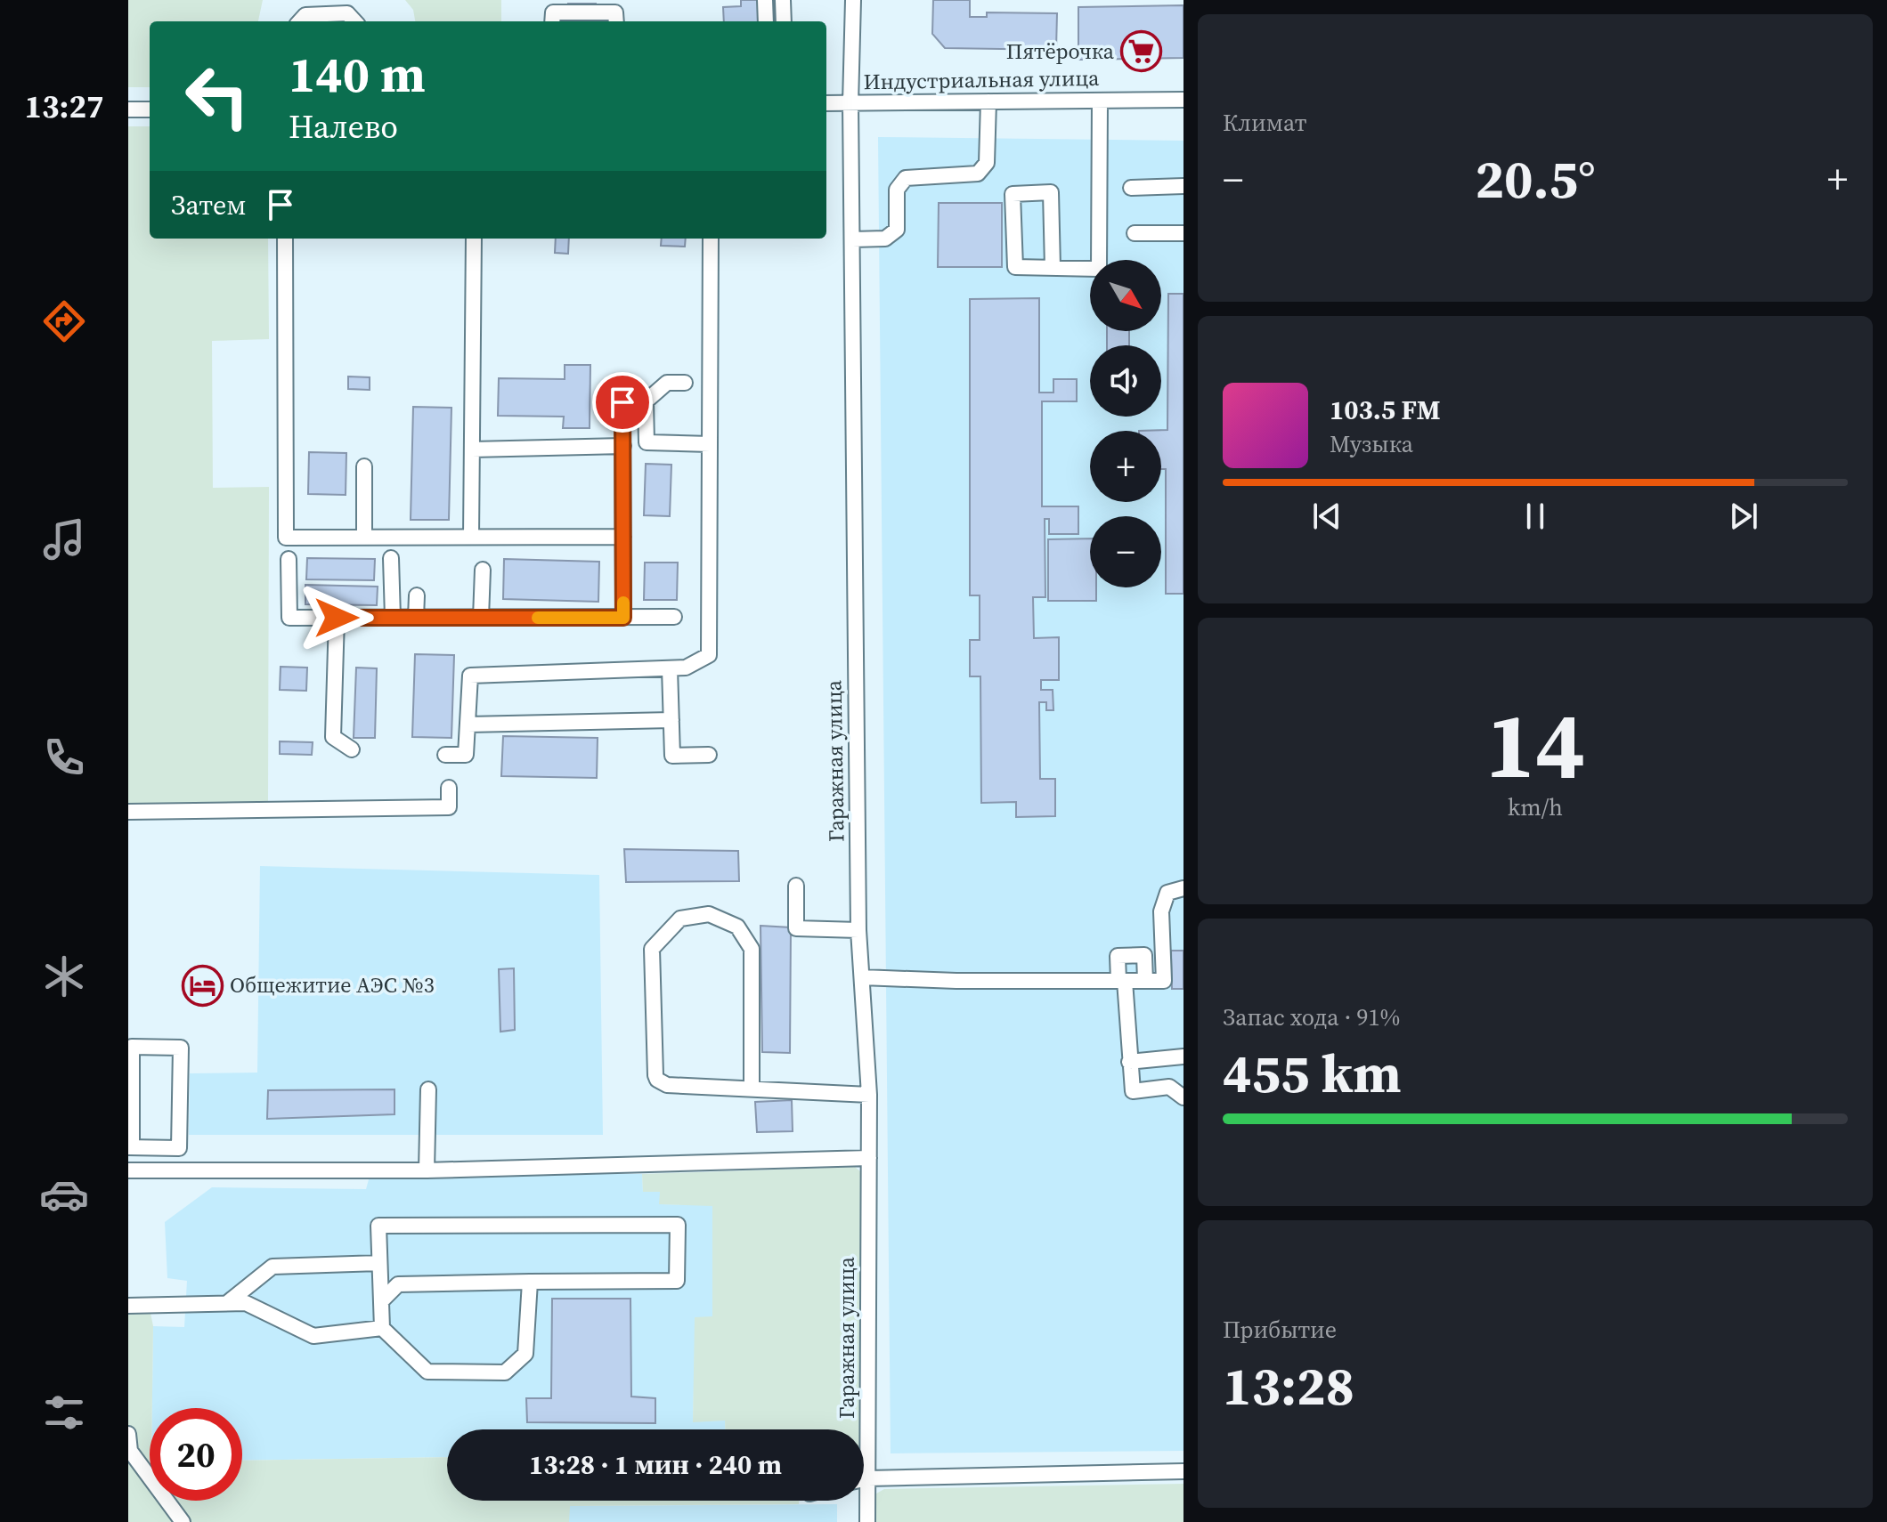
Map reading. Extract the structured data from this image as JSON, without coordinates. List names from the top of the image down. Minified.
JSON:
{"streets":{"street":["Индустриальная улица","Гаражная улица"]},"crossings":[["Индустриальная улица","Гаражная улица"]],"places":{"supermarket":["Пятёрочка"],"hotel":["Общежитие АЭС №3"]},"north":"bottom right","page":{"tabs":"13:27","tile":["Климат",["14","km/h"],["Запас хода · 91%","455 km"],["Прибытие","13:28"]],"turn":["140 m","Налево"],"heat":["−","20.5°","+"],"then":"Затем","map_buttons":["+","−"],"song":["103.5 FM","Музыка"],"limit":"20","trip":"13:28 · 1 мин · 240 m"}}
